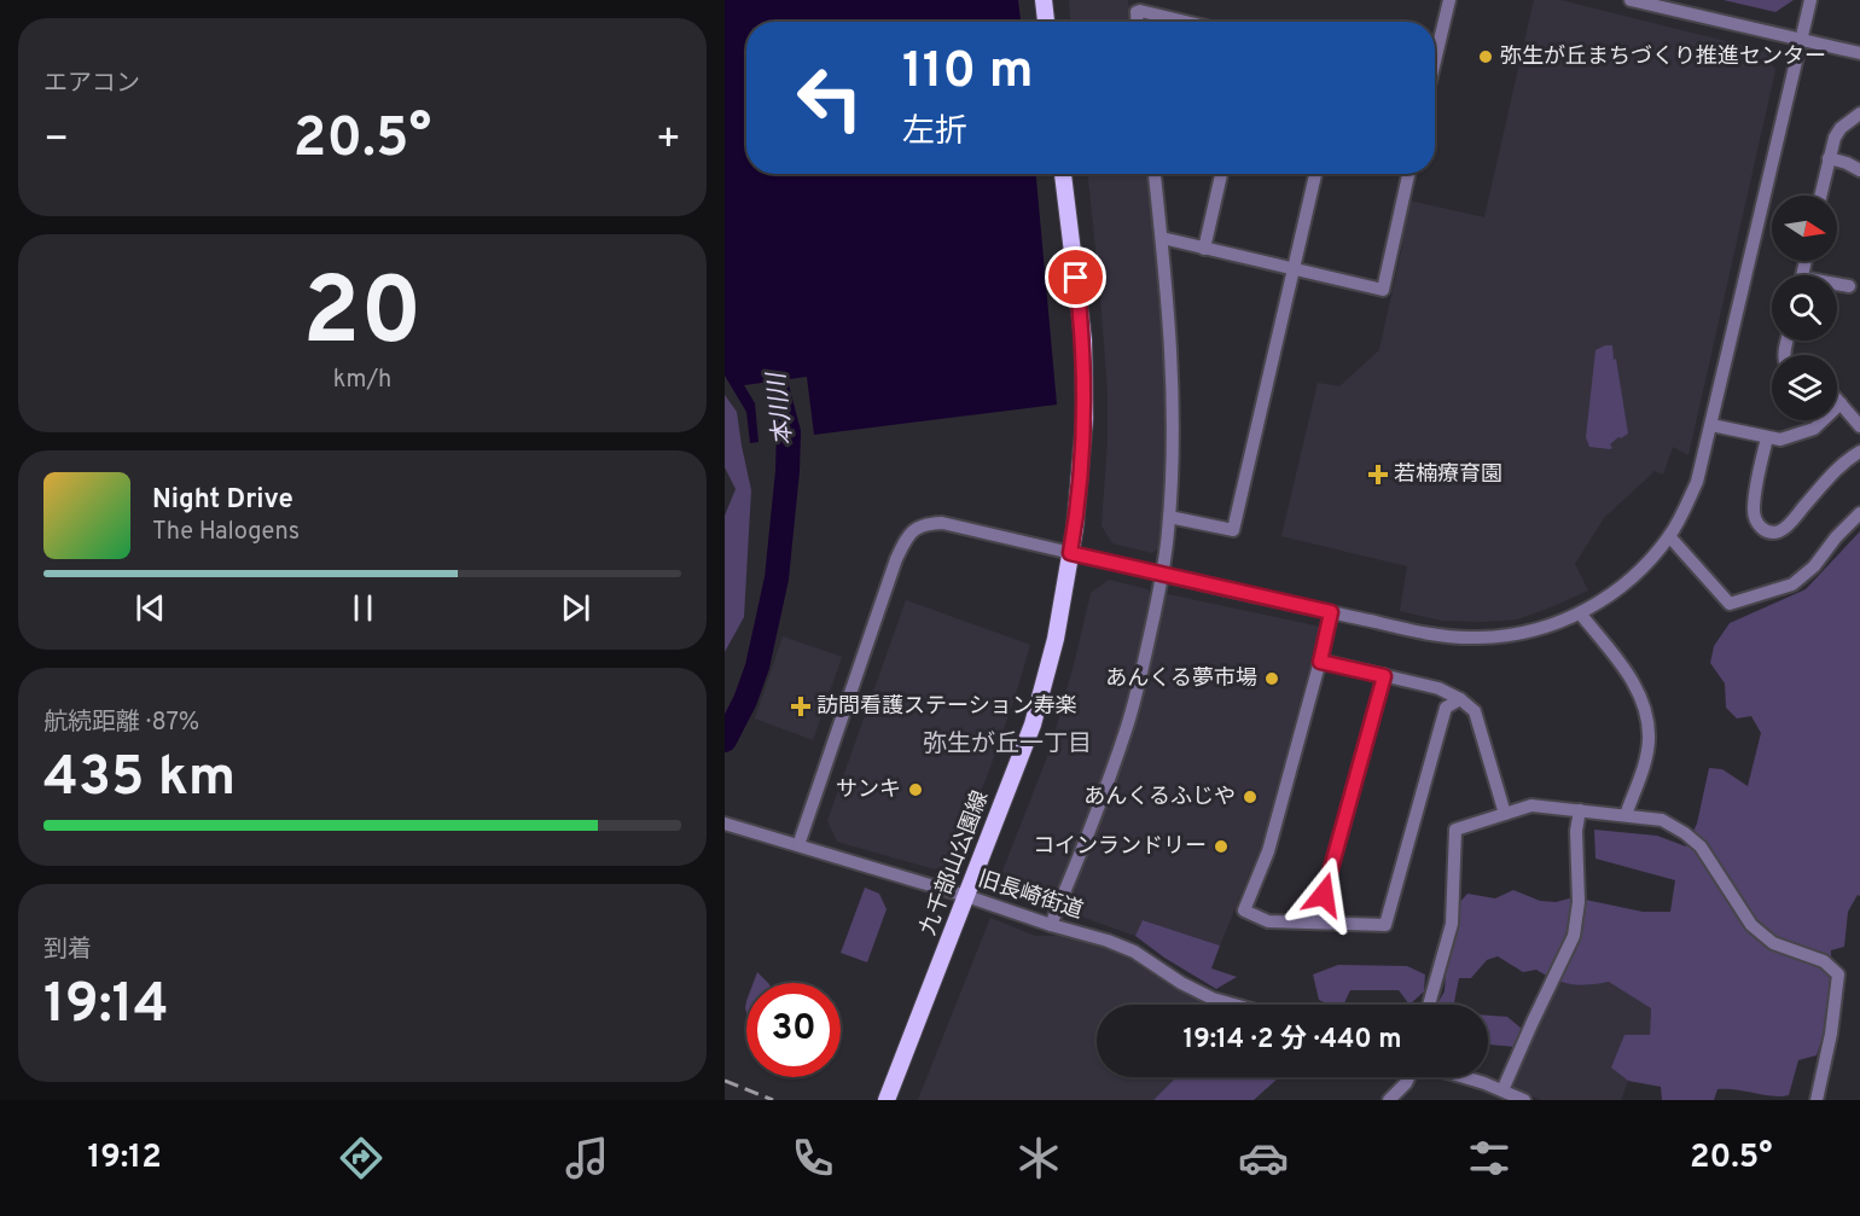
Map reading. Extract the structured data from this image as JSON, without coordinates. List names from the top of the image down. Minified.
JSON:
{"streets":{"main road":["九千部山公園線"],"street":["旧長崎街道"]},"crossings":[["九千部山公園線","旧長崎街道"]],"districts":["弥生が丘一丁目"],"water":["本川川"],"places":{"other":["弥生が丘まちづくり推進センター","あんくる夢市場","サンキ","あんくるふじや","コインランドリー"],"health":["若楠療育園","訪問看護ステーション寿楽"]},"north":"right","page":{"tile":["エアコン",["20","km/h"],["航続距離 · 87%","435 km"],["到着","19:14"]],"turn":["110 m","左折"],"heat":["−","20.5°","+"],"song":["Night Drive","The Halogens"],"limit":"30","trip":"19:14 · 2 分 · 440 m","tabs":["19:12","20.5°"]}}
